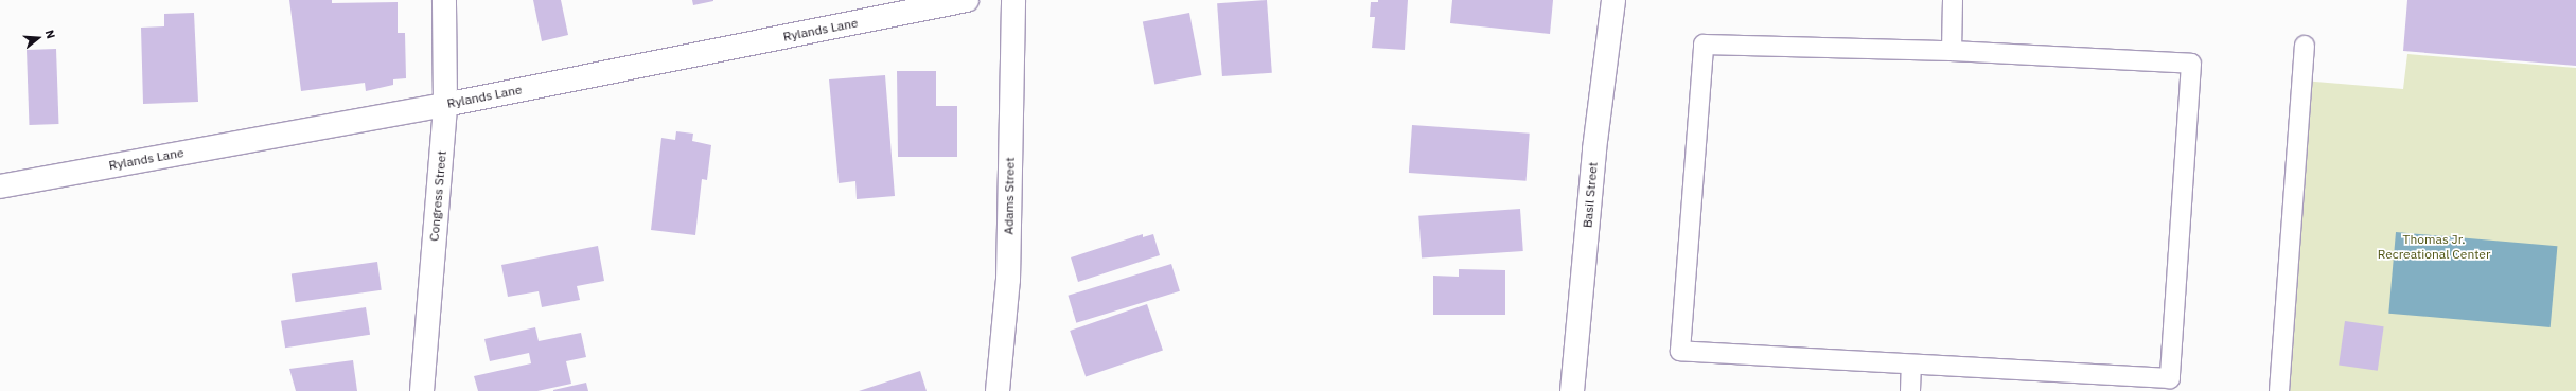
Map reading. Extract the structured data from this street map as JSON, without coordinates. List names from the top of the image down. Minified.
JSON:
{"streets":{"street":["Rylands Lane","Basil Street","Congress Street","Adams Street"]},"crossings":[["Rylands Lane","Congress Street"]],"parks":["Thomas Jr. Recreational Center"],"north":"right"}
